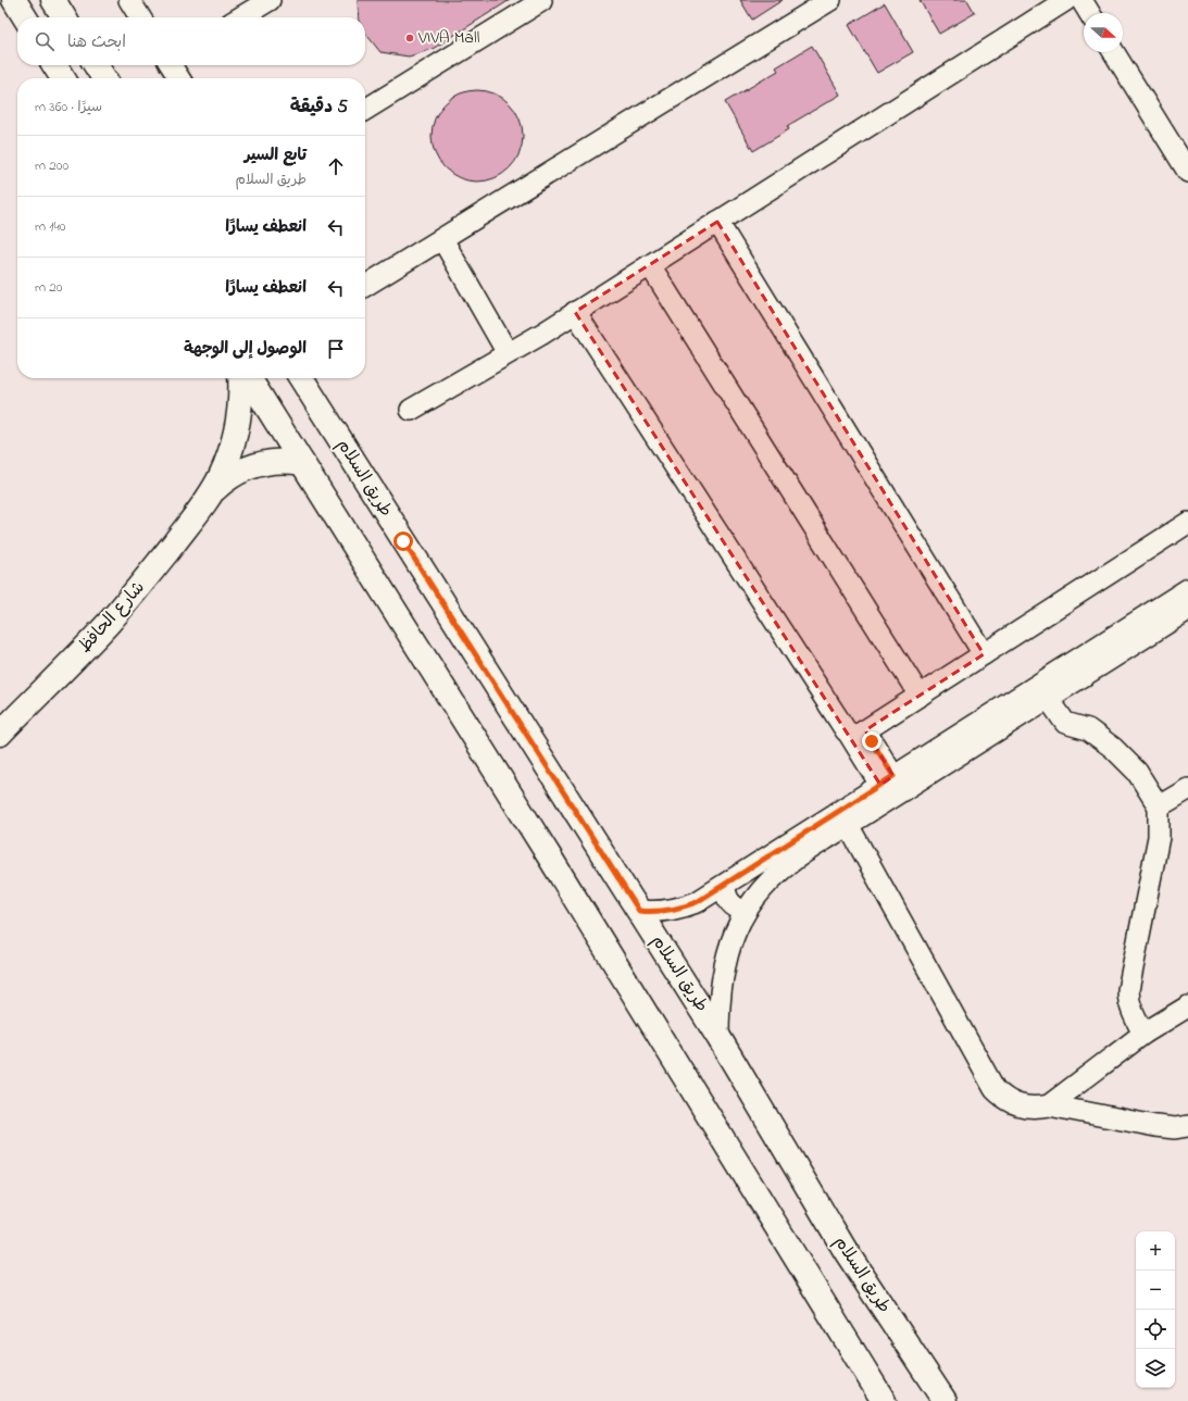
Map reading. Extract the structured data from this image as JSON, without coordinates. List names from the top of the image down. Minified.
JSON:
{"streets":{"main road":["طريق السلام","شارع الحافظ"]},"places":["VIVA Mall"],"north":"right","page":{"search":"ابحث هنا","heading":["5 دقيقة","سيرًا · 360 m"],"list":[["تابع السير","طريق السلام","200 m"],["انعطف يسارًا","140 m"],["انعطف يسارًا","20 m"],"الوصول إلى الوجهة"],"map_buttons":["+","−"]}}
